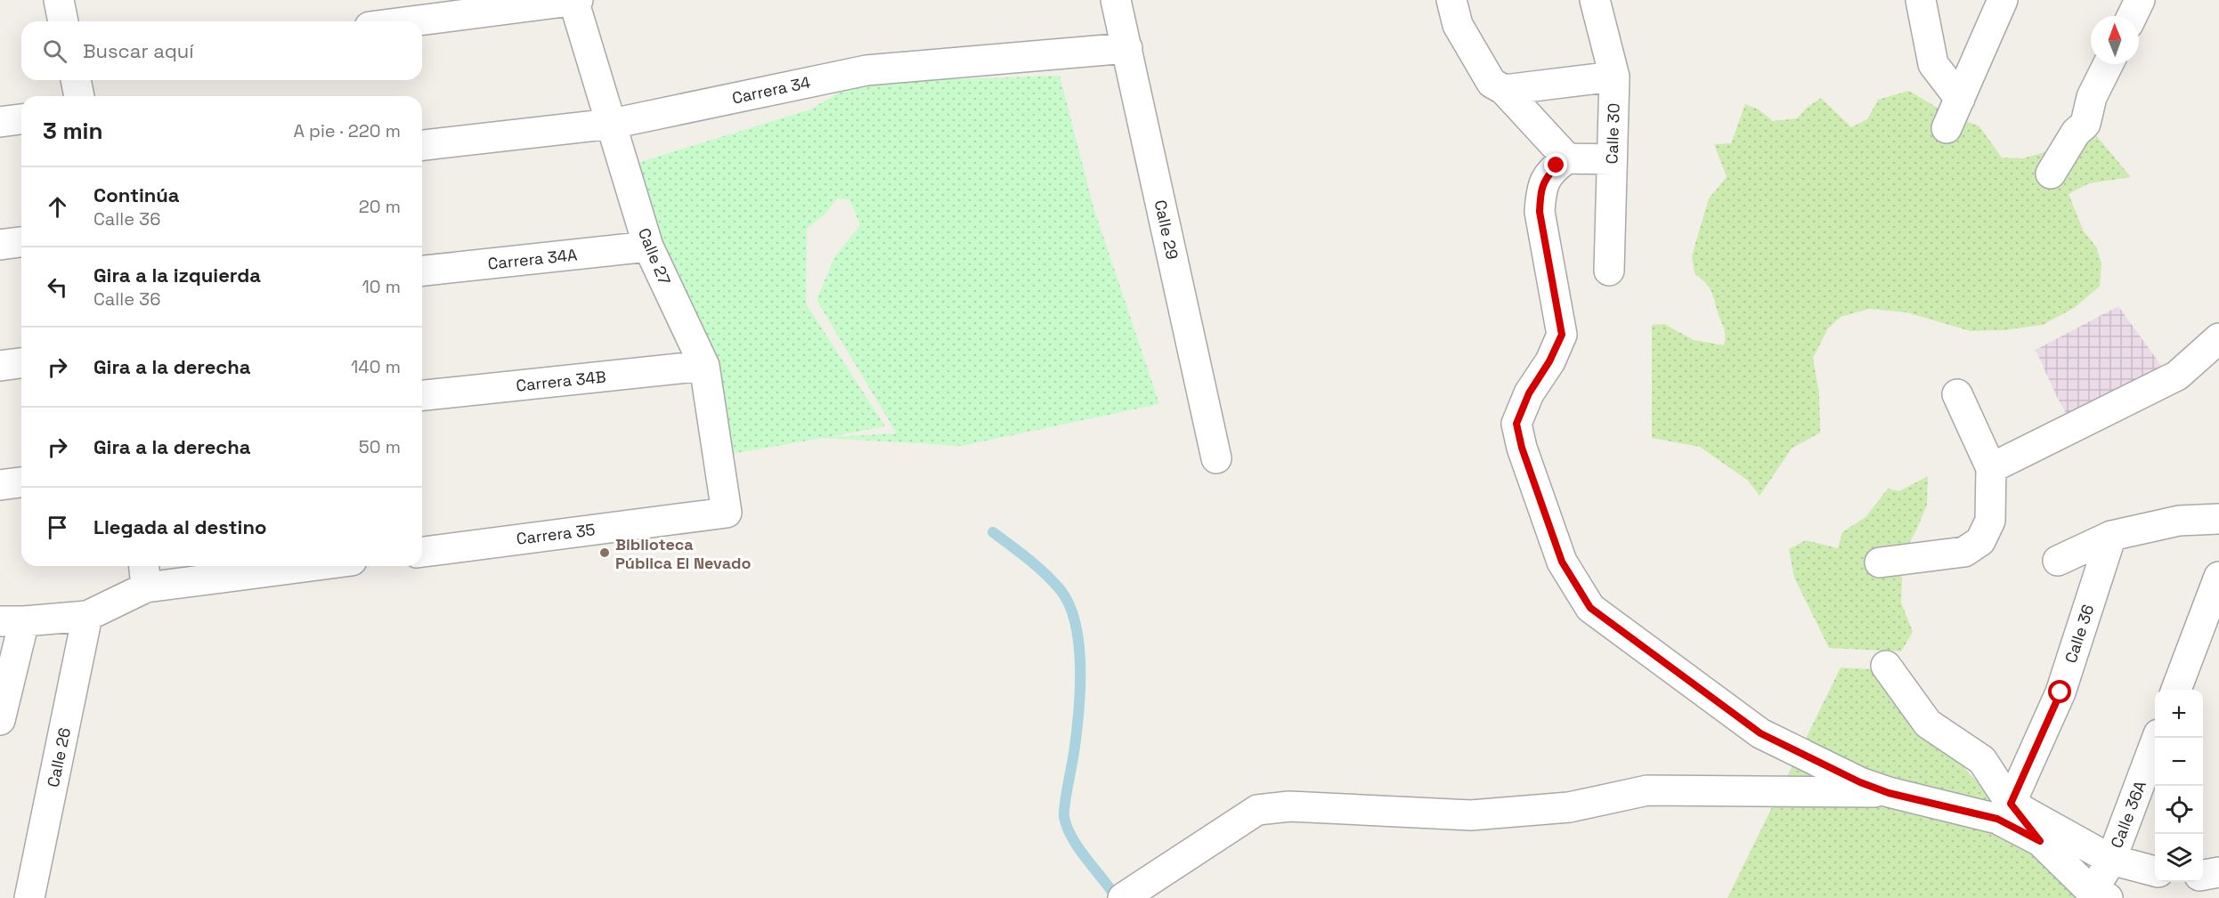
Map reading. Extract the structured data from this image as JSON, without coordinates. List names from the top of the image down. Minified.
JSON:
{"streets":{"street":["Carrera 34","Calle 30","Calle 29","Calle 27","Carrera 34A","Carrera 34B","Carrera 35","Calle 36","Calle 26","Calle 36A"]},"crossings":[["Carrera 34","Calle 29"],["Carrera 34","Calle 27"],["Calle 27","Carrera 34A"],["Calle 27","Carrera 34B"],["Calle 27","Carrera 35"]],"places":["Biblioteca Pública El Nevado"],"north":"top","page":{"search":"Buscar aquí","heading":["3 min","A pie · 220 m"],"list":[["Continúa","Calle 36","20 m"],["Gira a la izquierda","Calle 36","10 m"],["Gira a la derecha","140 m"],["Gira a la derecha","50 m"],"Llegada al destino"],"map_buttons":["+","−"]}}
